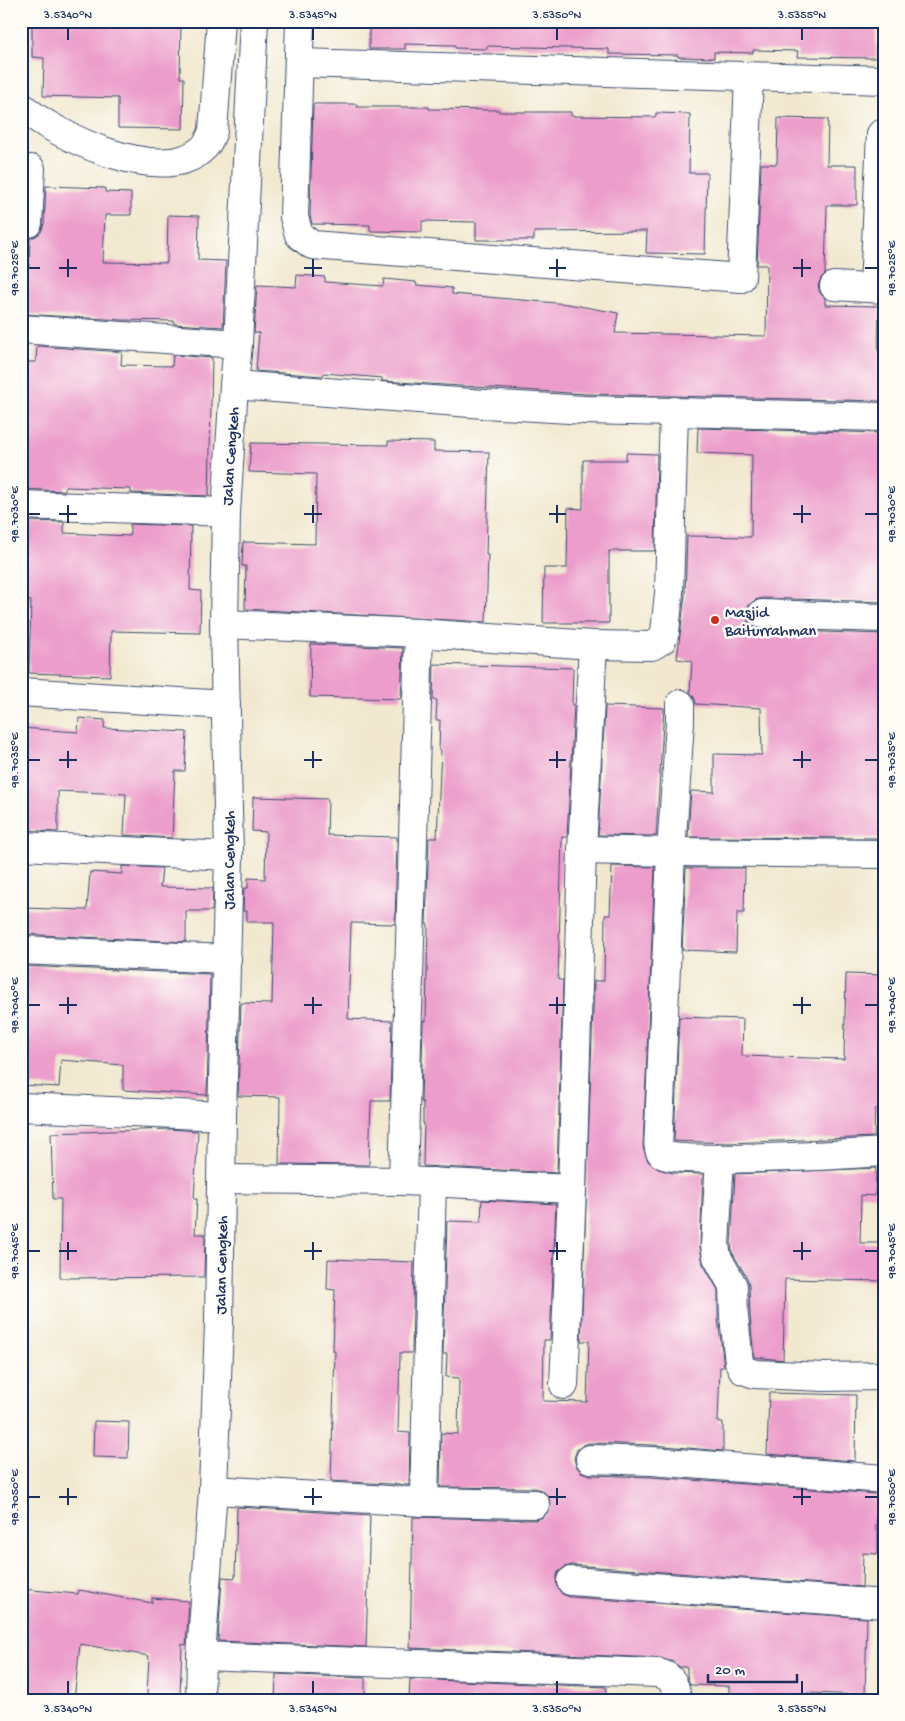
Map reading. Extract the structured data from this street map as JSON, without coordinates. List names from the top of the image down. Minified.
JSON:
{"streets":{"street":["Jalan Cengkeh"]},"places":["Masjid Baiturrahman"],"scale_bar":"20 m","coordinates":["3.5340°N","3.5345°N","3.5350°N","3.5355°N","98.7025°E","98.7030°E","98.7035°E","98.7040°E","98.7045°E","98.7050°E"]}
